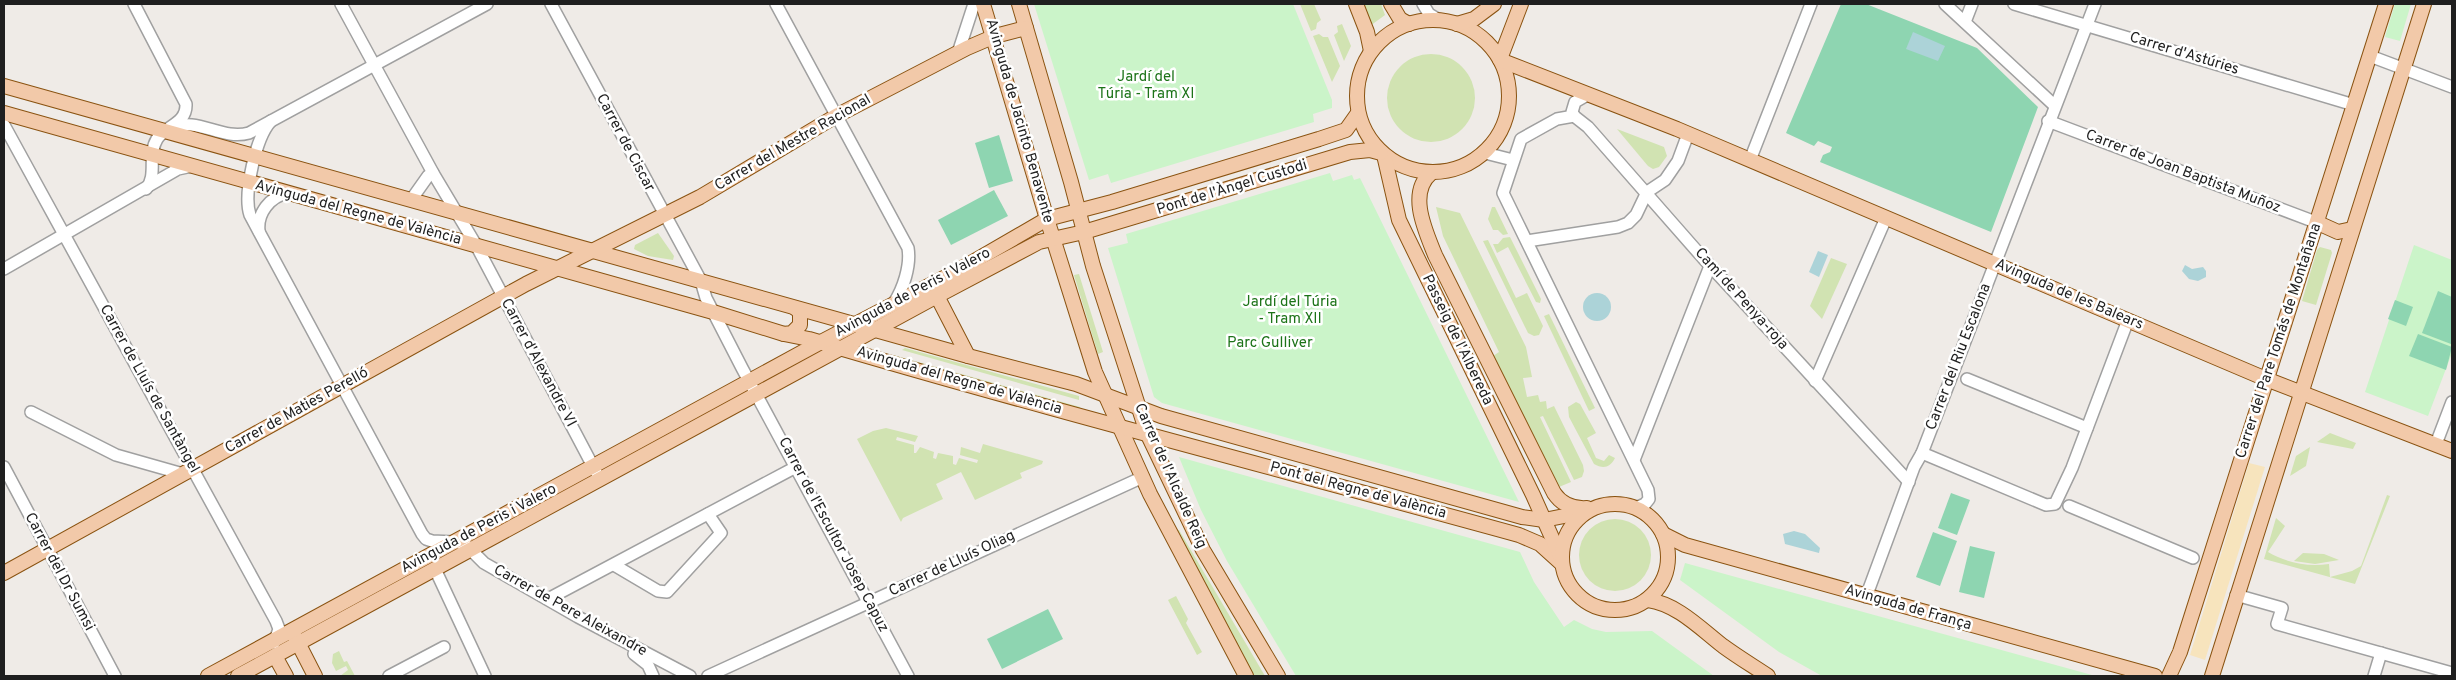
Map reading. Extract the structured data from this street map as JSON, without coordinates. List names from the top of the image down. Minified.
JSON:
{"streets":{"main road":["Avinguda de Jacinto Benavente","Carrer del Mestre Racional","Pont de l'Àngel Custodi","Avinguda del Regne de València","Avinguda de Peris i Valero","Avinguda de les Balears","Passeig de l'Albereda","Carrer del Pare Tomás de Montañana","Carrer de Maties Perelló","Carrer de l'Alcalde Reig","Pont del Regne de València","Avinguda de França"],"street":["Carrer d'Astúries","Carrer de Ciscar","Carrer de Joan Baptista Muñoz","Camí de Penya-roja","Carrer del Riu Escalona","Carrer d'Alexandre VI","Carrer de Lluís de Santàngel","Carrer de l'Escultor Josep Capuz","Carrer de Lluís Oliag","Carrer del Dr Sumsi","Carrer de Pere Aleixandre"]},"crossings":[["Carrer d'Astúries","Carrer del Pare Tomás de Montañana"],["Carrer d'Astúries","Carrer del Riu Escalona"],["Avinguda de Jacinto Benavente","Carrer del Mestre Racional"],["Avinguda de Jacinto Benavente","Avinguda de Peris i Valero"],["Avinguda de Jacinto Benavente","Carrer de l'Alcalde Reig"],["Carrer de Ciscar","Carrer del Mestre Racional"],["Carrer de Ciscar","Avinguda del Regne de València"],["Carrer del Mestre Racional","Avinguda del Regne de València"],["Carrer del Mestre Racional","Carrer de Maties Perelló"],["Carrer de Joan Baptista Muñoz","Carrer del Pare Tomás de Montañana"],["Carrer de Joan Baptista Muñoz","Carrer del Riu Escalona"],["Pont de l'Àngel Custodi","Avinguda de Peris i Valero"],["Pont de l'Àngel Custodi","Avinguda de les Balears"],["Pont de l'Àngel Custodi","Passeig de l'Albereda"],["Pont de l'Àngel Custodi","Carrer de l'Alcalde Reig"],["Avinguda del Regne de València","Avinguda de Peris i Valero"],["Avinguda del Regne de València","Carrer d'Alexandre VI"],["Avinguda del Regne de València","Carrer de Maties Perelló"],["Avinguda del Regne de València","Carrer de l'Alcalde Reig"],["Avinguda del Regne de València","Pont del Regne de València"],["Avinguda de Peris i Valero","Carrer d'Alexandre VI"],["Avinguda de Peris i Valero","Carrer de Lluís de Santàngel"],["Avinguda de Peris i Valero","Carrer de l'Alcalde Reig"],["Avinguda de Peris i Valero","Carrer de l'Escultor Josep Capuz"],["Avinguda de Peris i Valero","Carrer de Pere Aleixandre"],["Avinguda de les Balears","Passeig de l'Albereda"],["Avinguda de les Balears","Carrer del Pare Tomás de Montañana"],["Avinguda de les Balears","Carrer del Riu Escalona"],["Camí de Penya-roja","Carrer del Riu Escalona"],["Passeig de l'Albereda","Pont del Regne de València"],["Passeig de l'Albereda","Avinguda de França"],["Carrer del Riu Escalona","Avinguda de França"],["Carrer d'Alexandre VI","Carrer de Maties Perelló"],["Carrer de Lluís de Santàngel","Carrer de Maties Perelló"],["Carrer de Maties Perelló","Carrer del Dr Sumsi"],["Carrer de l'Alcalde Reig","Pont del Regne de València"],["Carrer de l'Alcalde Reig","Carrer de Lluís Oliag"],["Pont del Regne de València","Avinguda de França"],["Carrer de l'Escultor Josep Capuz","Carrer de Lluís Oliag"]],"parks":["Jardí del Túria - Tram XI","Jardí del Túria - Tram XII","Parc Gulliver"]}
